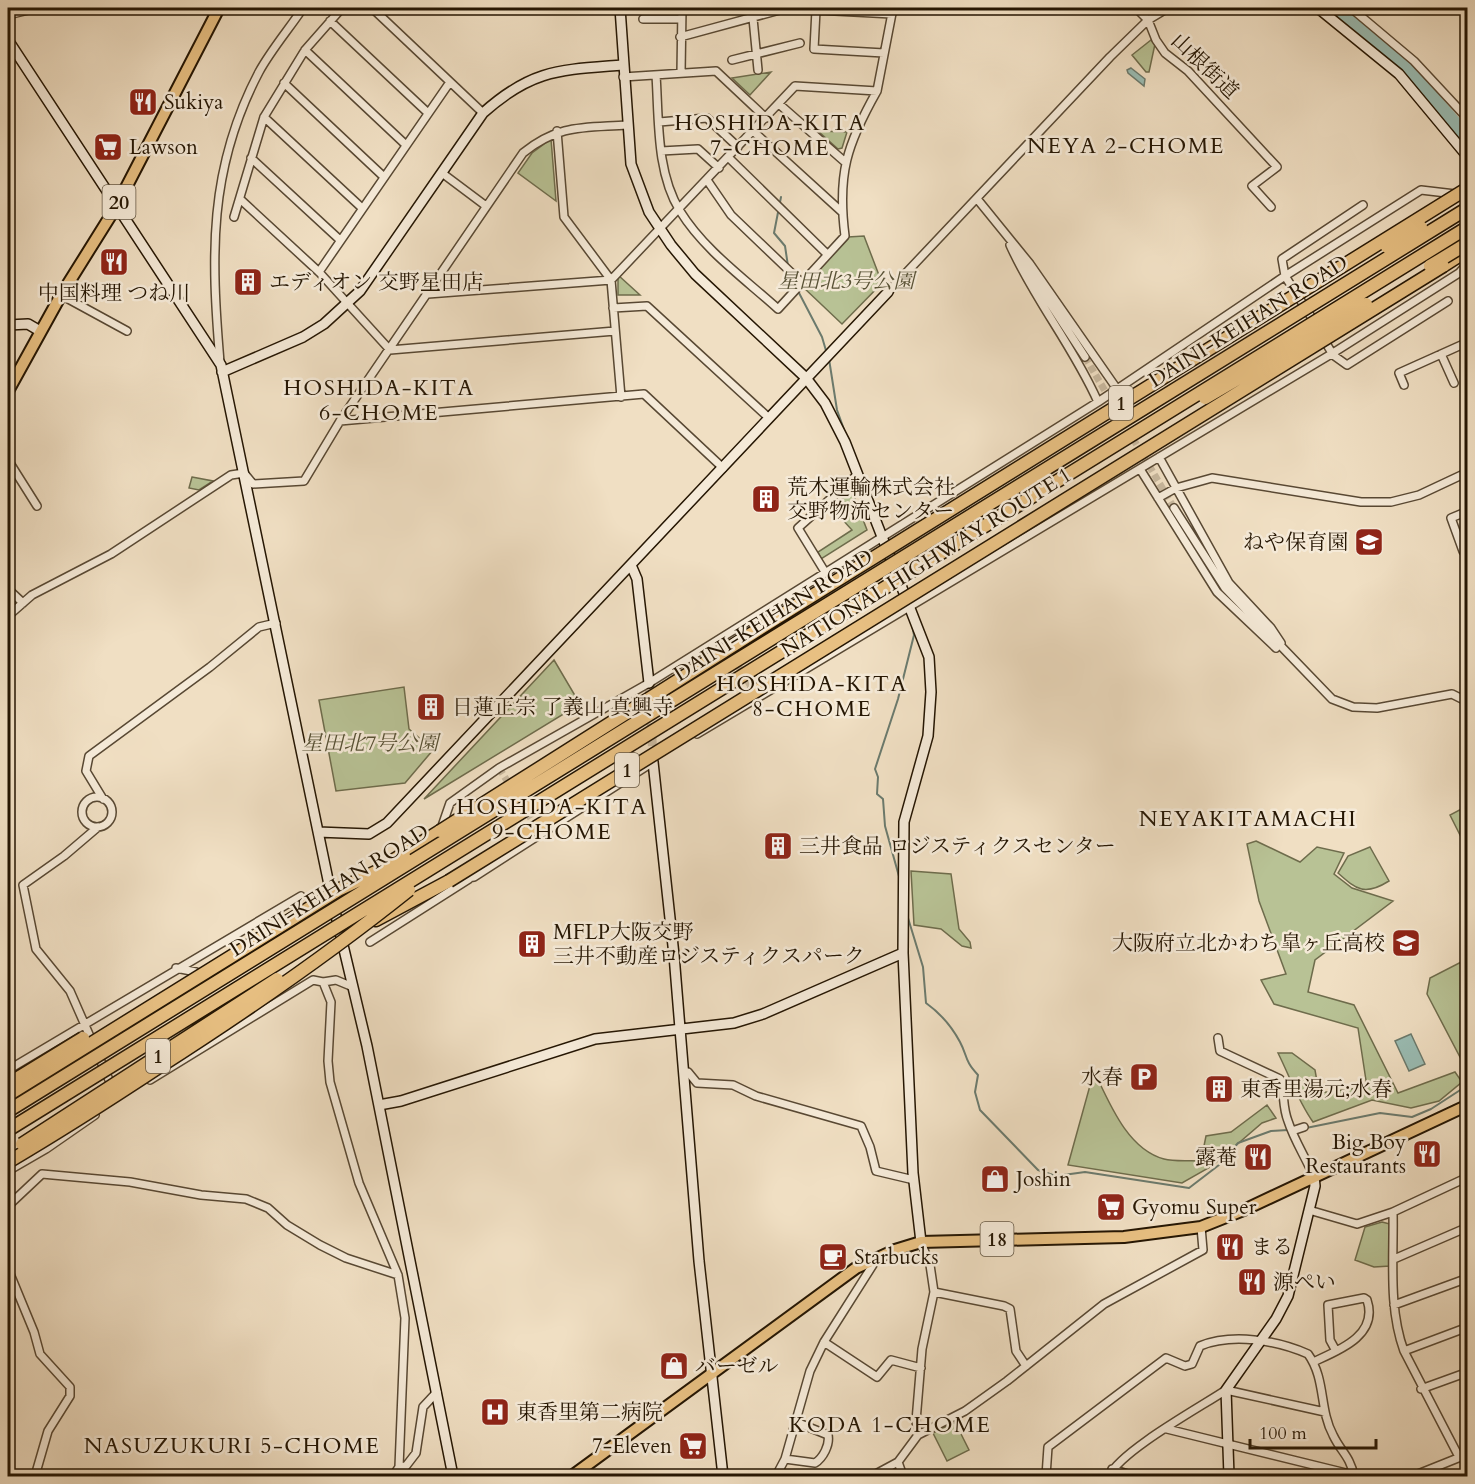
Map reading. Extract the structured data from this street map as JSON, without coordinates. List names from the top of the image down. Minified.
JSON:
{"streets":{"highway":["DAINI-KEIHAN ROAD","1","NATIONAL HIGHWAY ROUTE 1"],"main road":["20","18"],"street":["山根街道"]},"crossings":[["DAINI-KEIHAN ROAD","NATIONAL HIGHWAY ROUTE 1"]],"districts":["HOSHIDA-KITA 7-CHOME","NEYA 2-CHOME","HOSHIDA-KITA 6-CHOME","HOSHIDA-KITA 8-CHOME","HOSHIDA-KITA 9-CHOME","NEYAKITAMACHI","KODA 1-CHOME","NASUZUKURI 5-CHOME"],"parks":["星田北3号公園","星田北7号公園"],"places":{"restaurant":["Sukiya","中国料理 つね川","Big Boy Restaurants","露菴","まる","源ぺい"],"supermarket":["Lawson","Gyomu Super","7-Eleven"],"building":["エディオン 交野星田店","荒木運輸株式会社 交野物流センター","日蓮正宗 了義山 真興寺","三井食品 ロジスティクスセンター","MFLP大阪交野 三井不動産ロジスティクスパーク","東香里湯元;水春"],"school or university":["ねや保育園","大阪府立北かわち皐ヶ丘高校"],"parking":["水春"],"shop":["Joshin","バーゼル"],"cafe":["Starbucks"],"hospital":["東香里第二病院"]},"scale_bar":"100 m"}
